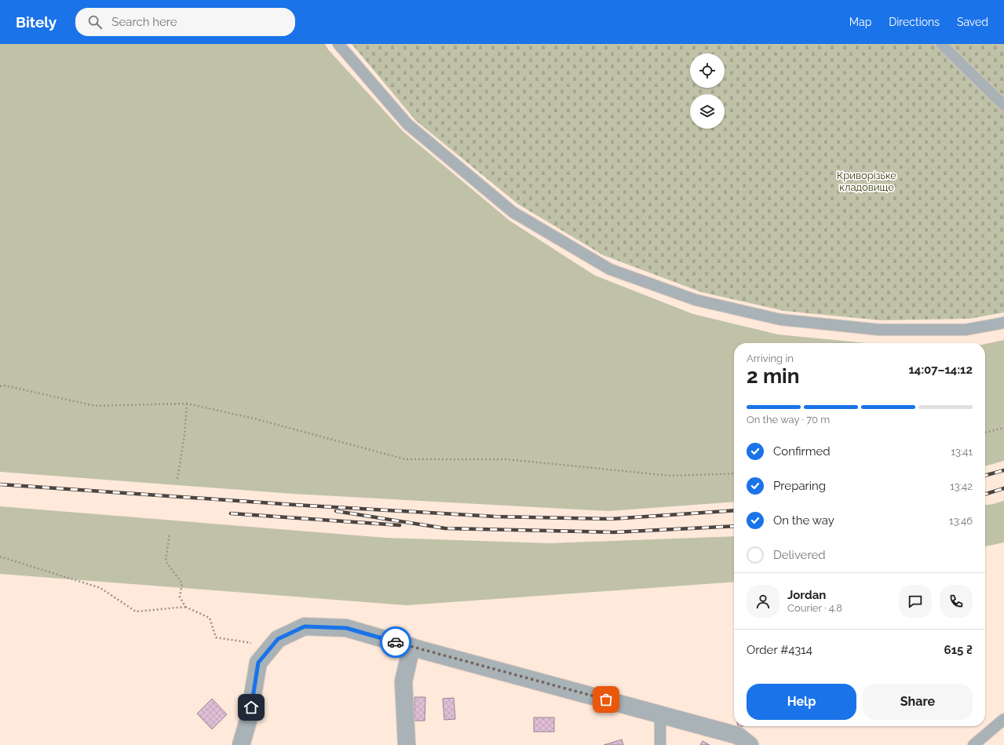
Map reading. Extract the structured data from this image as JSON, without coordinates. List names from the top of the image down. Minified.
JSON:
{"parks":["Криворізьке кладовище"],"page":{"header":"Bitely","search":"Search here","nav":["Map","Directions","Saved"],"heading":["2 min","Arriving in","14:07–14:12"],"panel":["Jordan","Courier · 4.8","Order #4314","615 ₴"],"bar":"On the way · 70 m","list":[["Confirmed","13:41"],["Preparing","13:42"],["On the way","13:46"],"Delivered"],"buttons":["Help","Share"]}}
